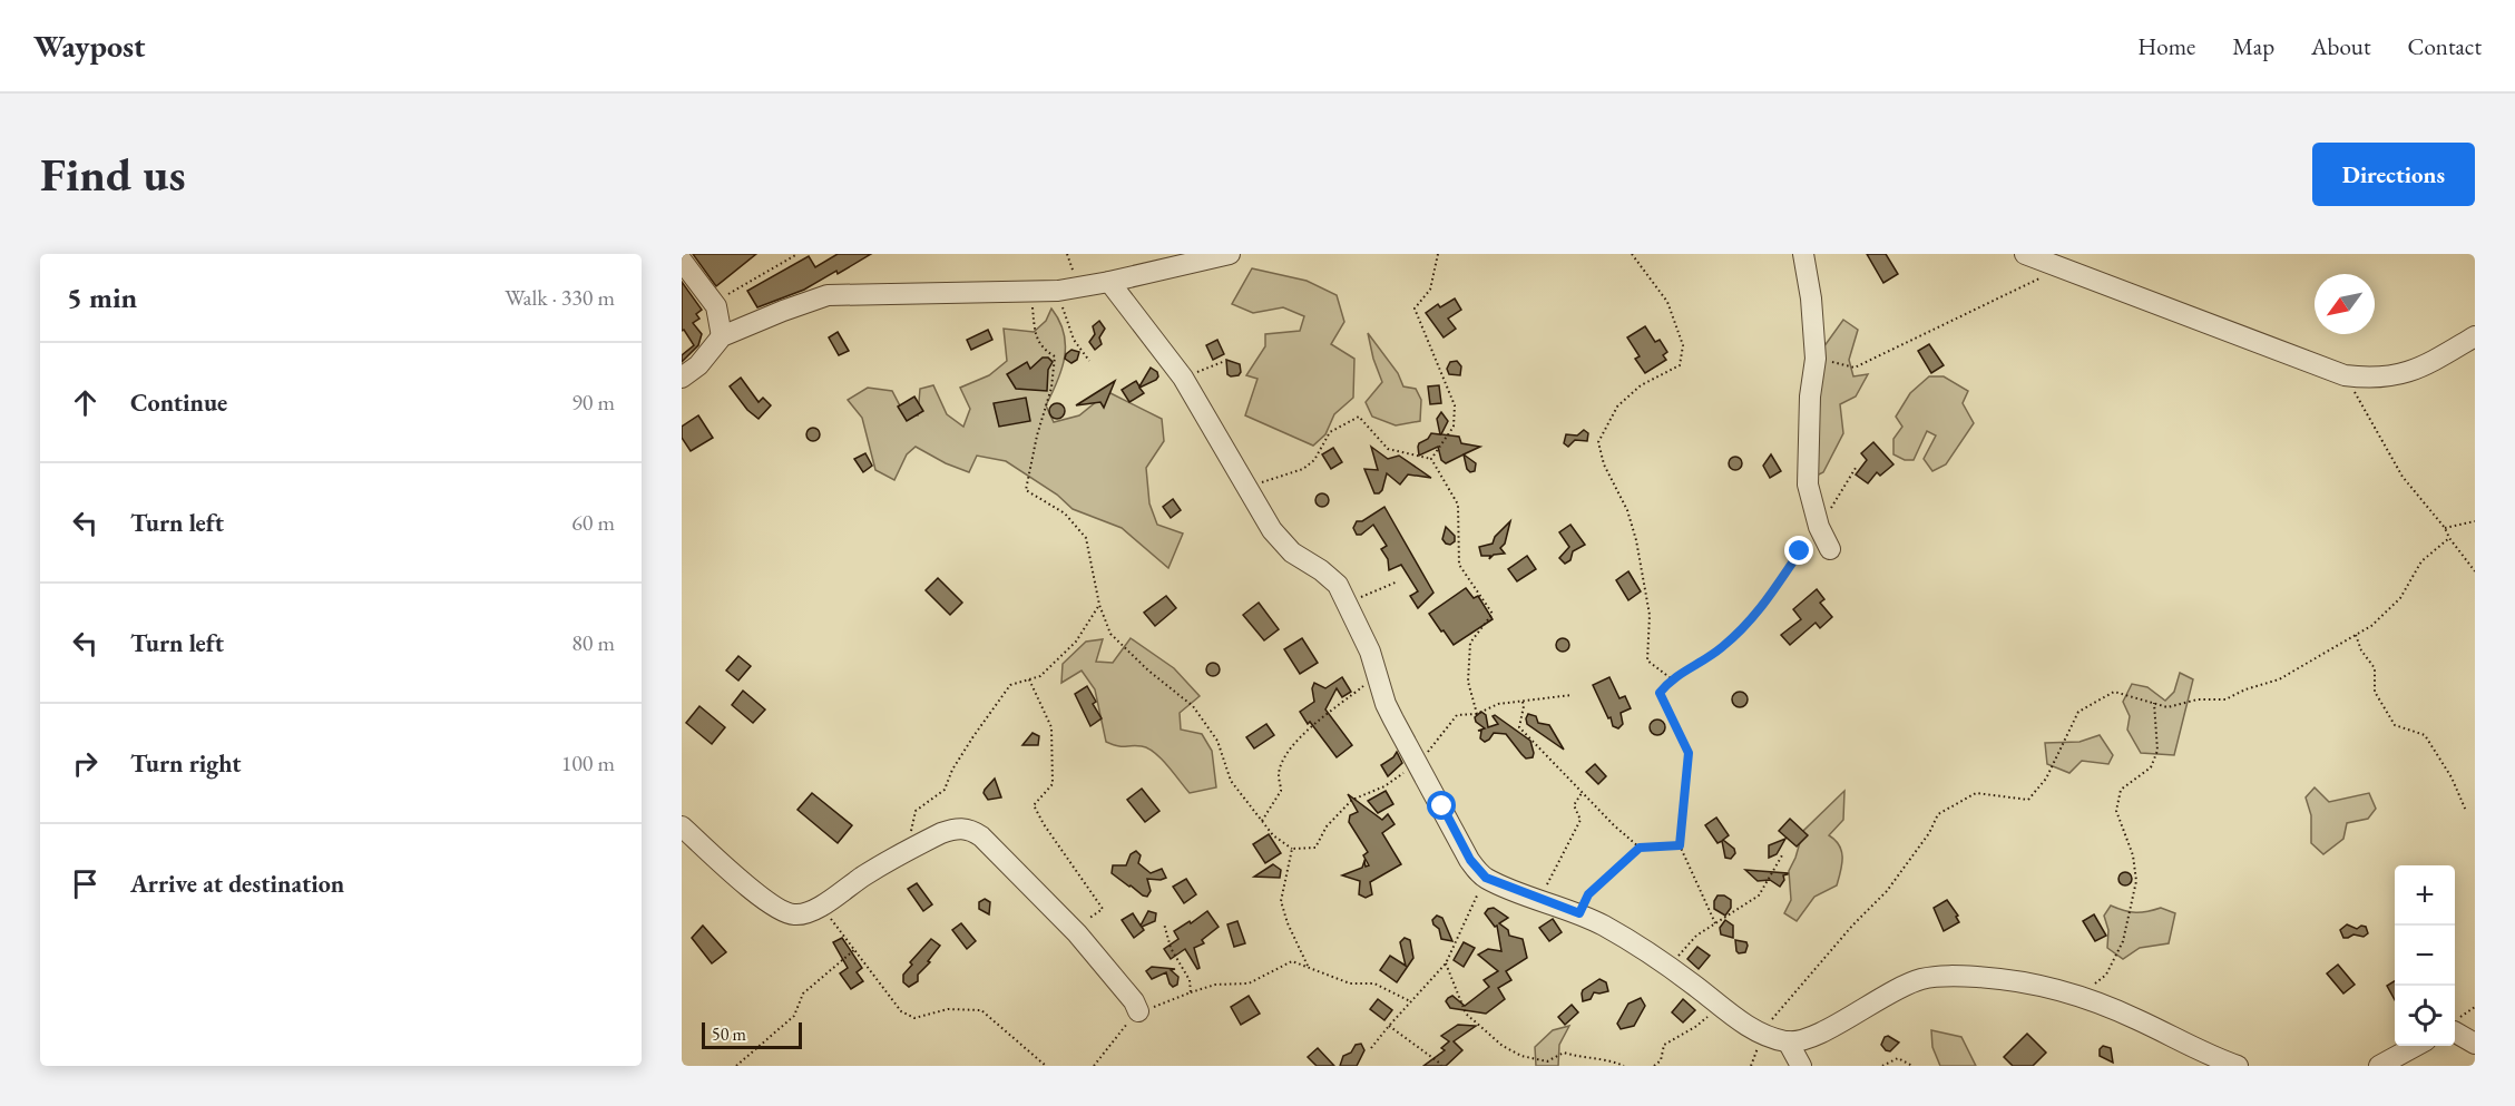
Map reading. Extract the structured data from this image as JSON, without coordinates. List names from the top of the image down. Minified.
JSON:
{"scale_bar":"50 m","north":"bottom left","page":{"header":"Waypost","nav":["Home","Map","About","Contact"],"buttons":"Directions","title":"Find us","heading":["5 min","Walk · 330 m"],"list":[["Continue","90 m"],["Turn left","60 m"],["Turn left","80 m"],["Turn right","100 m"],"Arrive at destination"],"map_buttons":["+","−"],"scale":"50 m"}}
